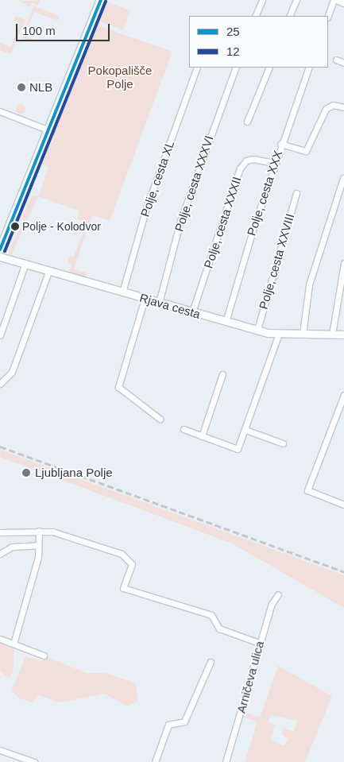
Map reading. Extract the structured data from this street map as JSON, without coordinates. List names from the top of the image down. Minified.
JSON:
{"streets":{"street":["Polje, cesta XL","Polje, cesta XXXVI","Polje, cesta XXX","Polje, cesta XXXII","Polje, cesta XXVIII","Rjava cesta","Arničeva ulica"]},"crossings":[["Polje, cesta XL","Rjava cesta"],["Polje, cesta XXXVI","Rjava cesta"],["Polje, cesta XXX","Polje, cesta XXXII"],["Polje, cesta XXX","Rjava cesta"],["Polje, cesta XXXII","Rjava cesta"],["Polje, cesta XXVIII","Rjava cesta"]],"parks":["Pokopališče Polje"],"places":["NLB","Polje - Kolodvor","Ljubljana Polje"],"lines":["transit line 25","transit line 12"],"legend":["25","12"],"scale_bar":"100 m"}
